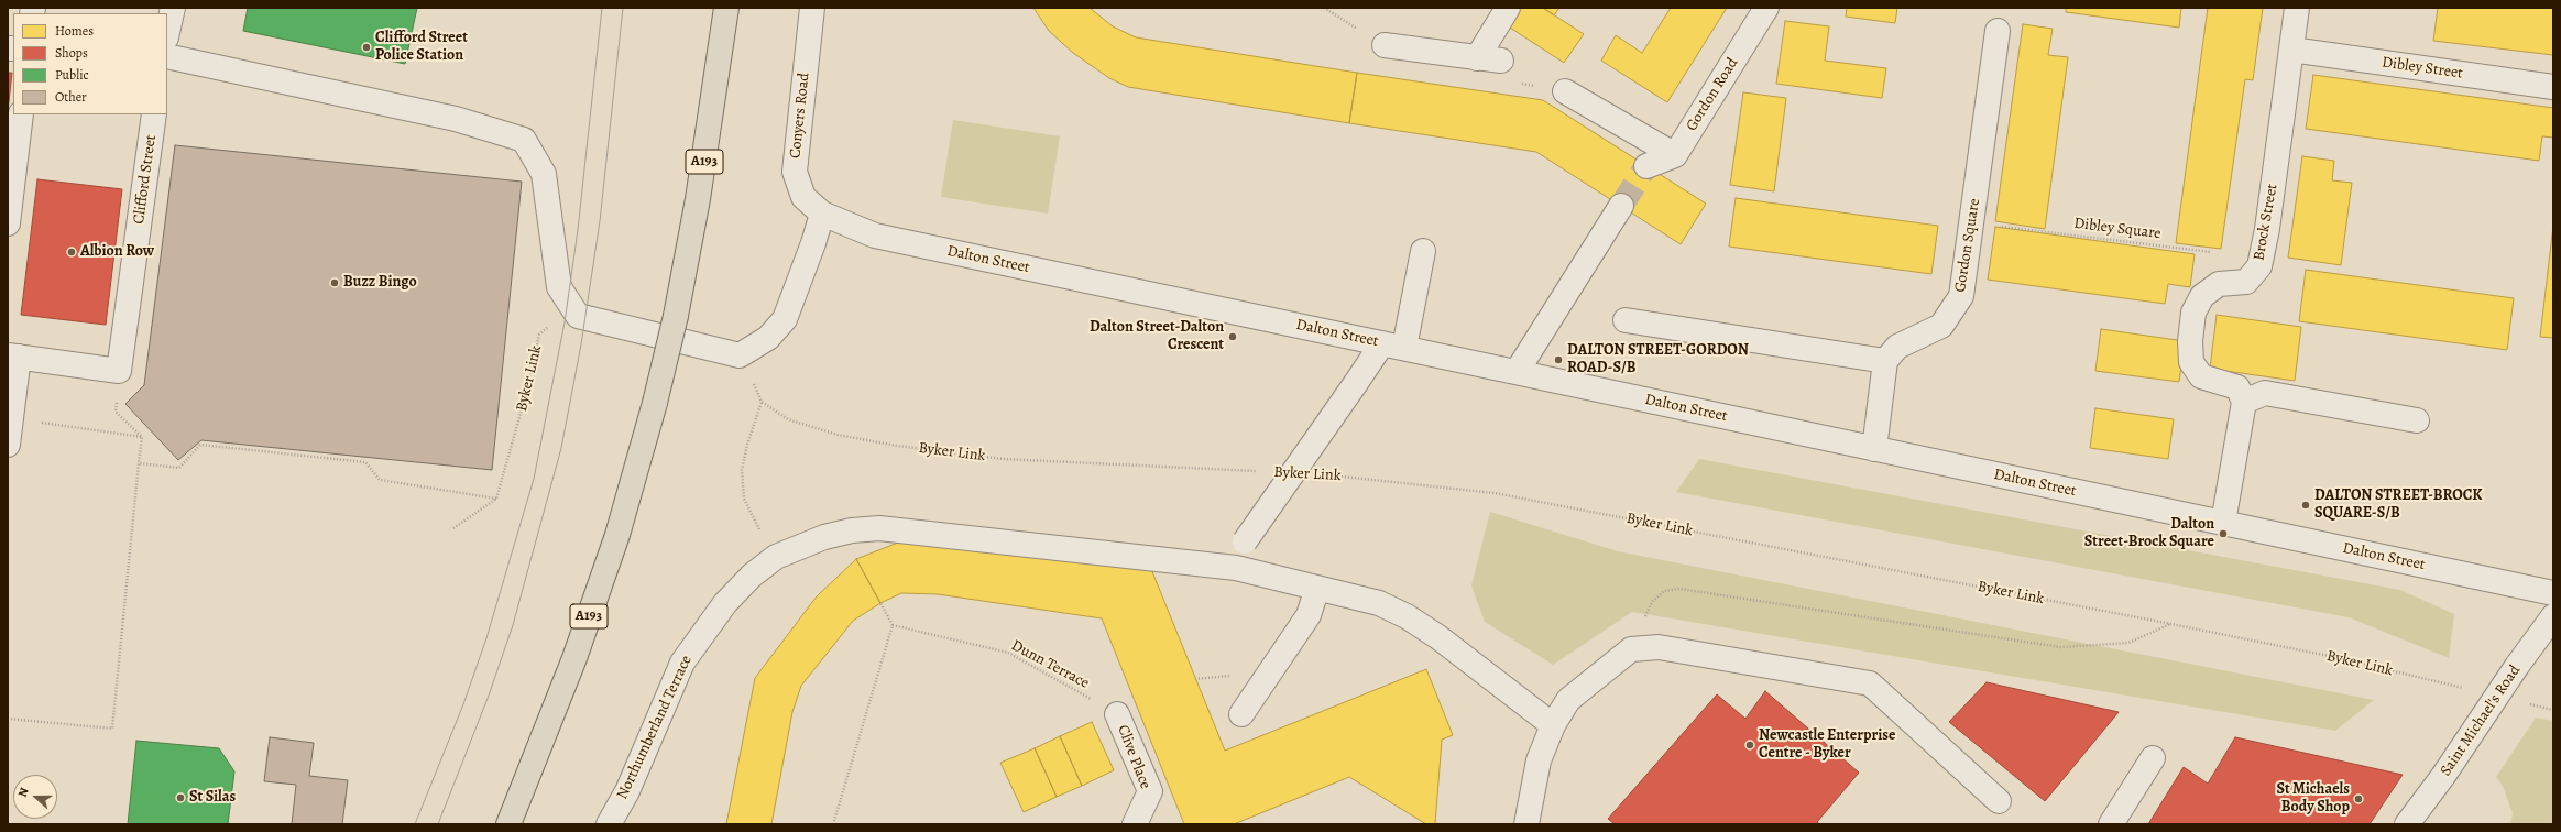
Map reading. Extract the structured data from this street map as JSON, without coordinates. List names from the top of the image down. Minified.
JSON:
{"streets":{"main road":["A193"],"street":["Dibley Street","Gordon Road","Conyers Road","Clifford Street","Brock Street","Gordon Square","Dalton Street","Saint Michael's Road","Northumberland Terrace","Clive Place"],"path":["Dibley Square","Byker Link","Dunn Terrace"]},"crossings":[["Dibley Street","Brock Street"],["Conyers Road","Dalton Street"],["Brock Street","Dibley Square"],["Dibley Square","Gordon Square"],["Byker Link","Northumberland Terrace"],["Dunn Terrace","Clive Place"]],"places":["Clifford Street Police Station","Albion Row","Buzz Bingo","Dalton Street-Dalton Crescent","DALTON STREET-GORDON ROAD-S/B","DALTON STREET-BROCK SQUARE-S/B","Dalton Street-Brock Square","Newcastle Enterprise Centre - Byker","St Silas","St Michaels Body Shop"],"legend":["Homes","Shops","Public","Other"],"north":"left"}
